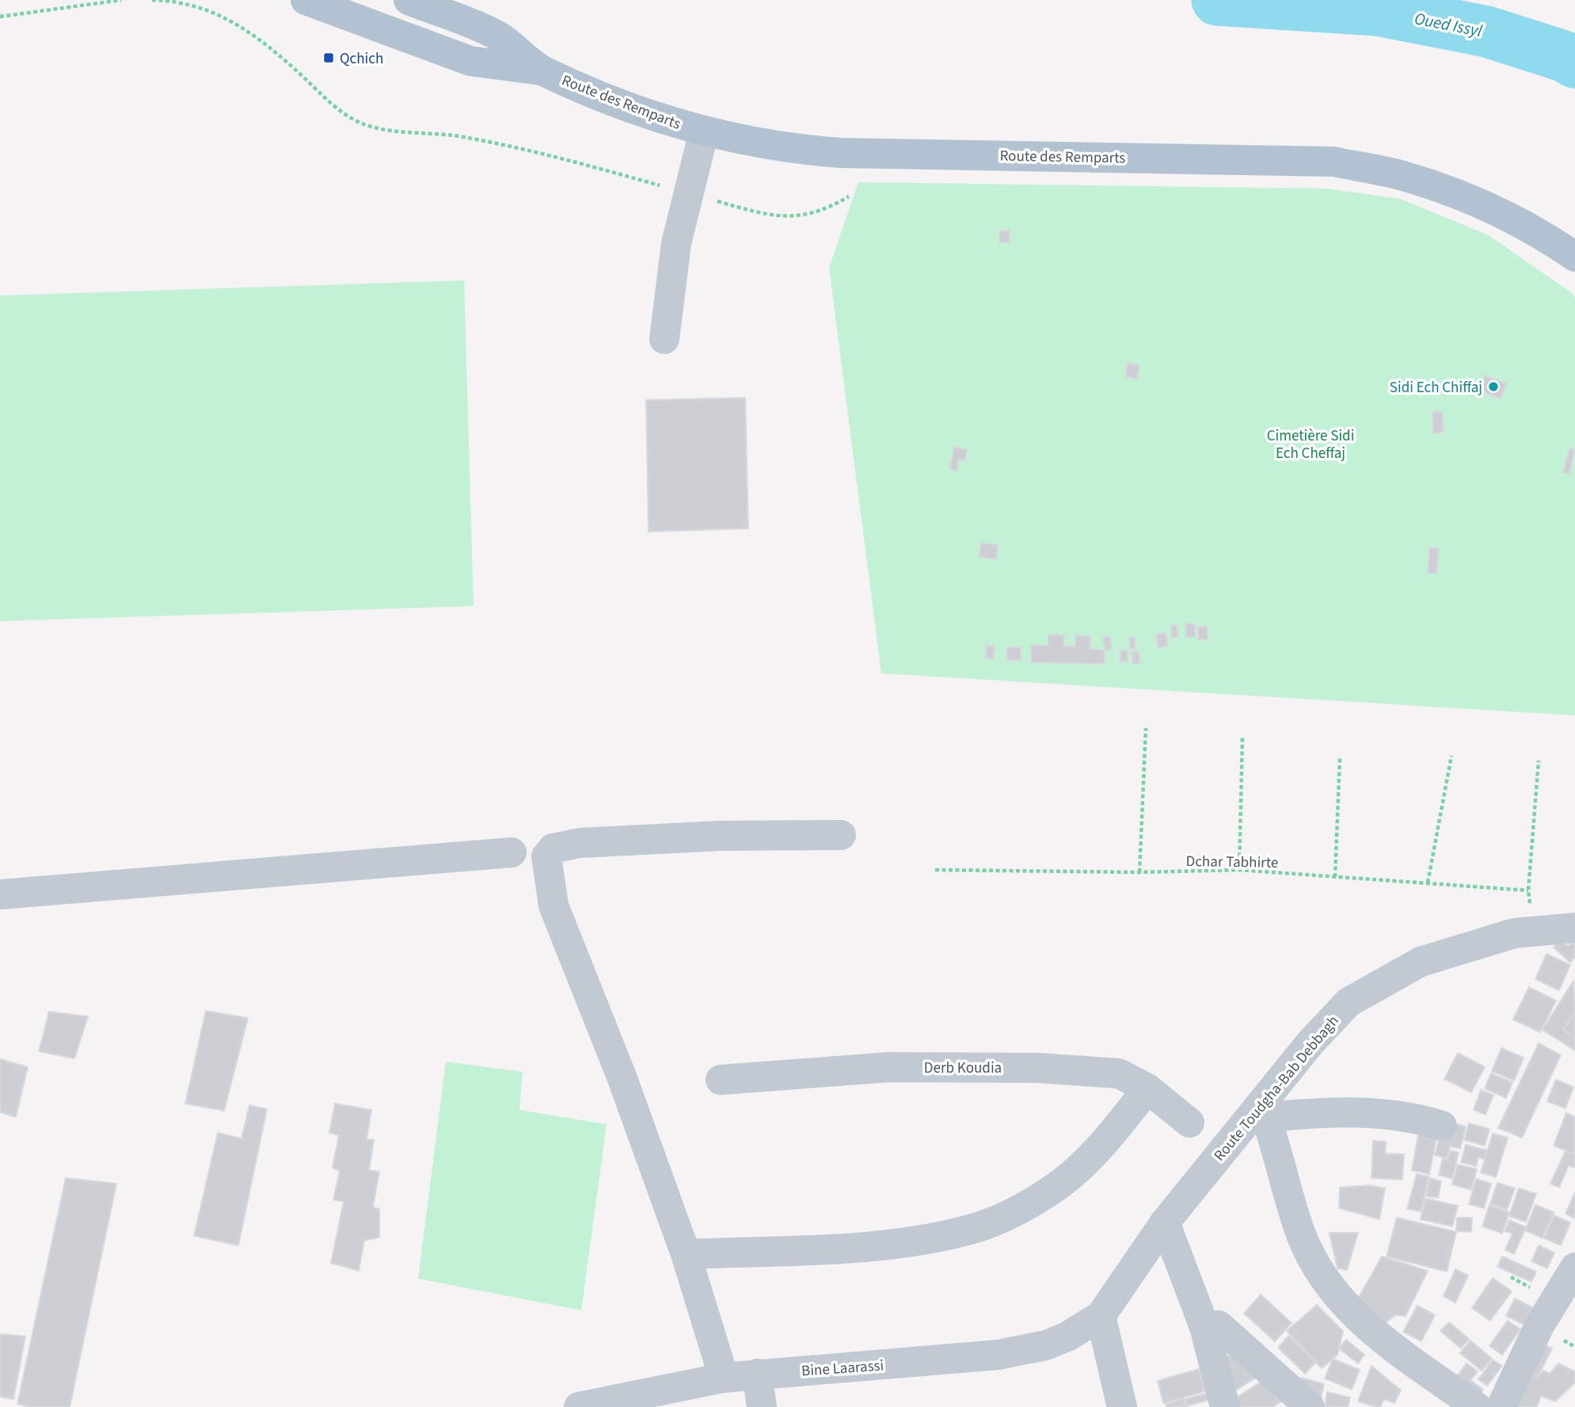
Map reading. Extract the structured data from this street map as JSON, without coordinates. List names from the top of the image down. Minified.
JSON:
{"streets":{"main road":["Route des Remparts"],"street":["Derb Koudia","Route Toudgha-Bab Debbagh","Bine Laarassi"],"path":["Dchar Tabhirte"]},"crossings":[["Route Toudgha-Bab Debbagh","Bine Laarassi"]],"water":["Oued Issyl"],"parks":["Cimetière Sidi Ech Cheffaj"],"places":{"transit":["Qchich"],"other":["Sidi Ech Chiffaj"]}}
